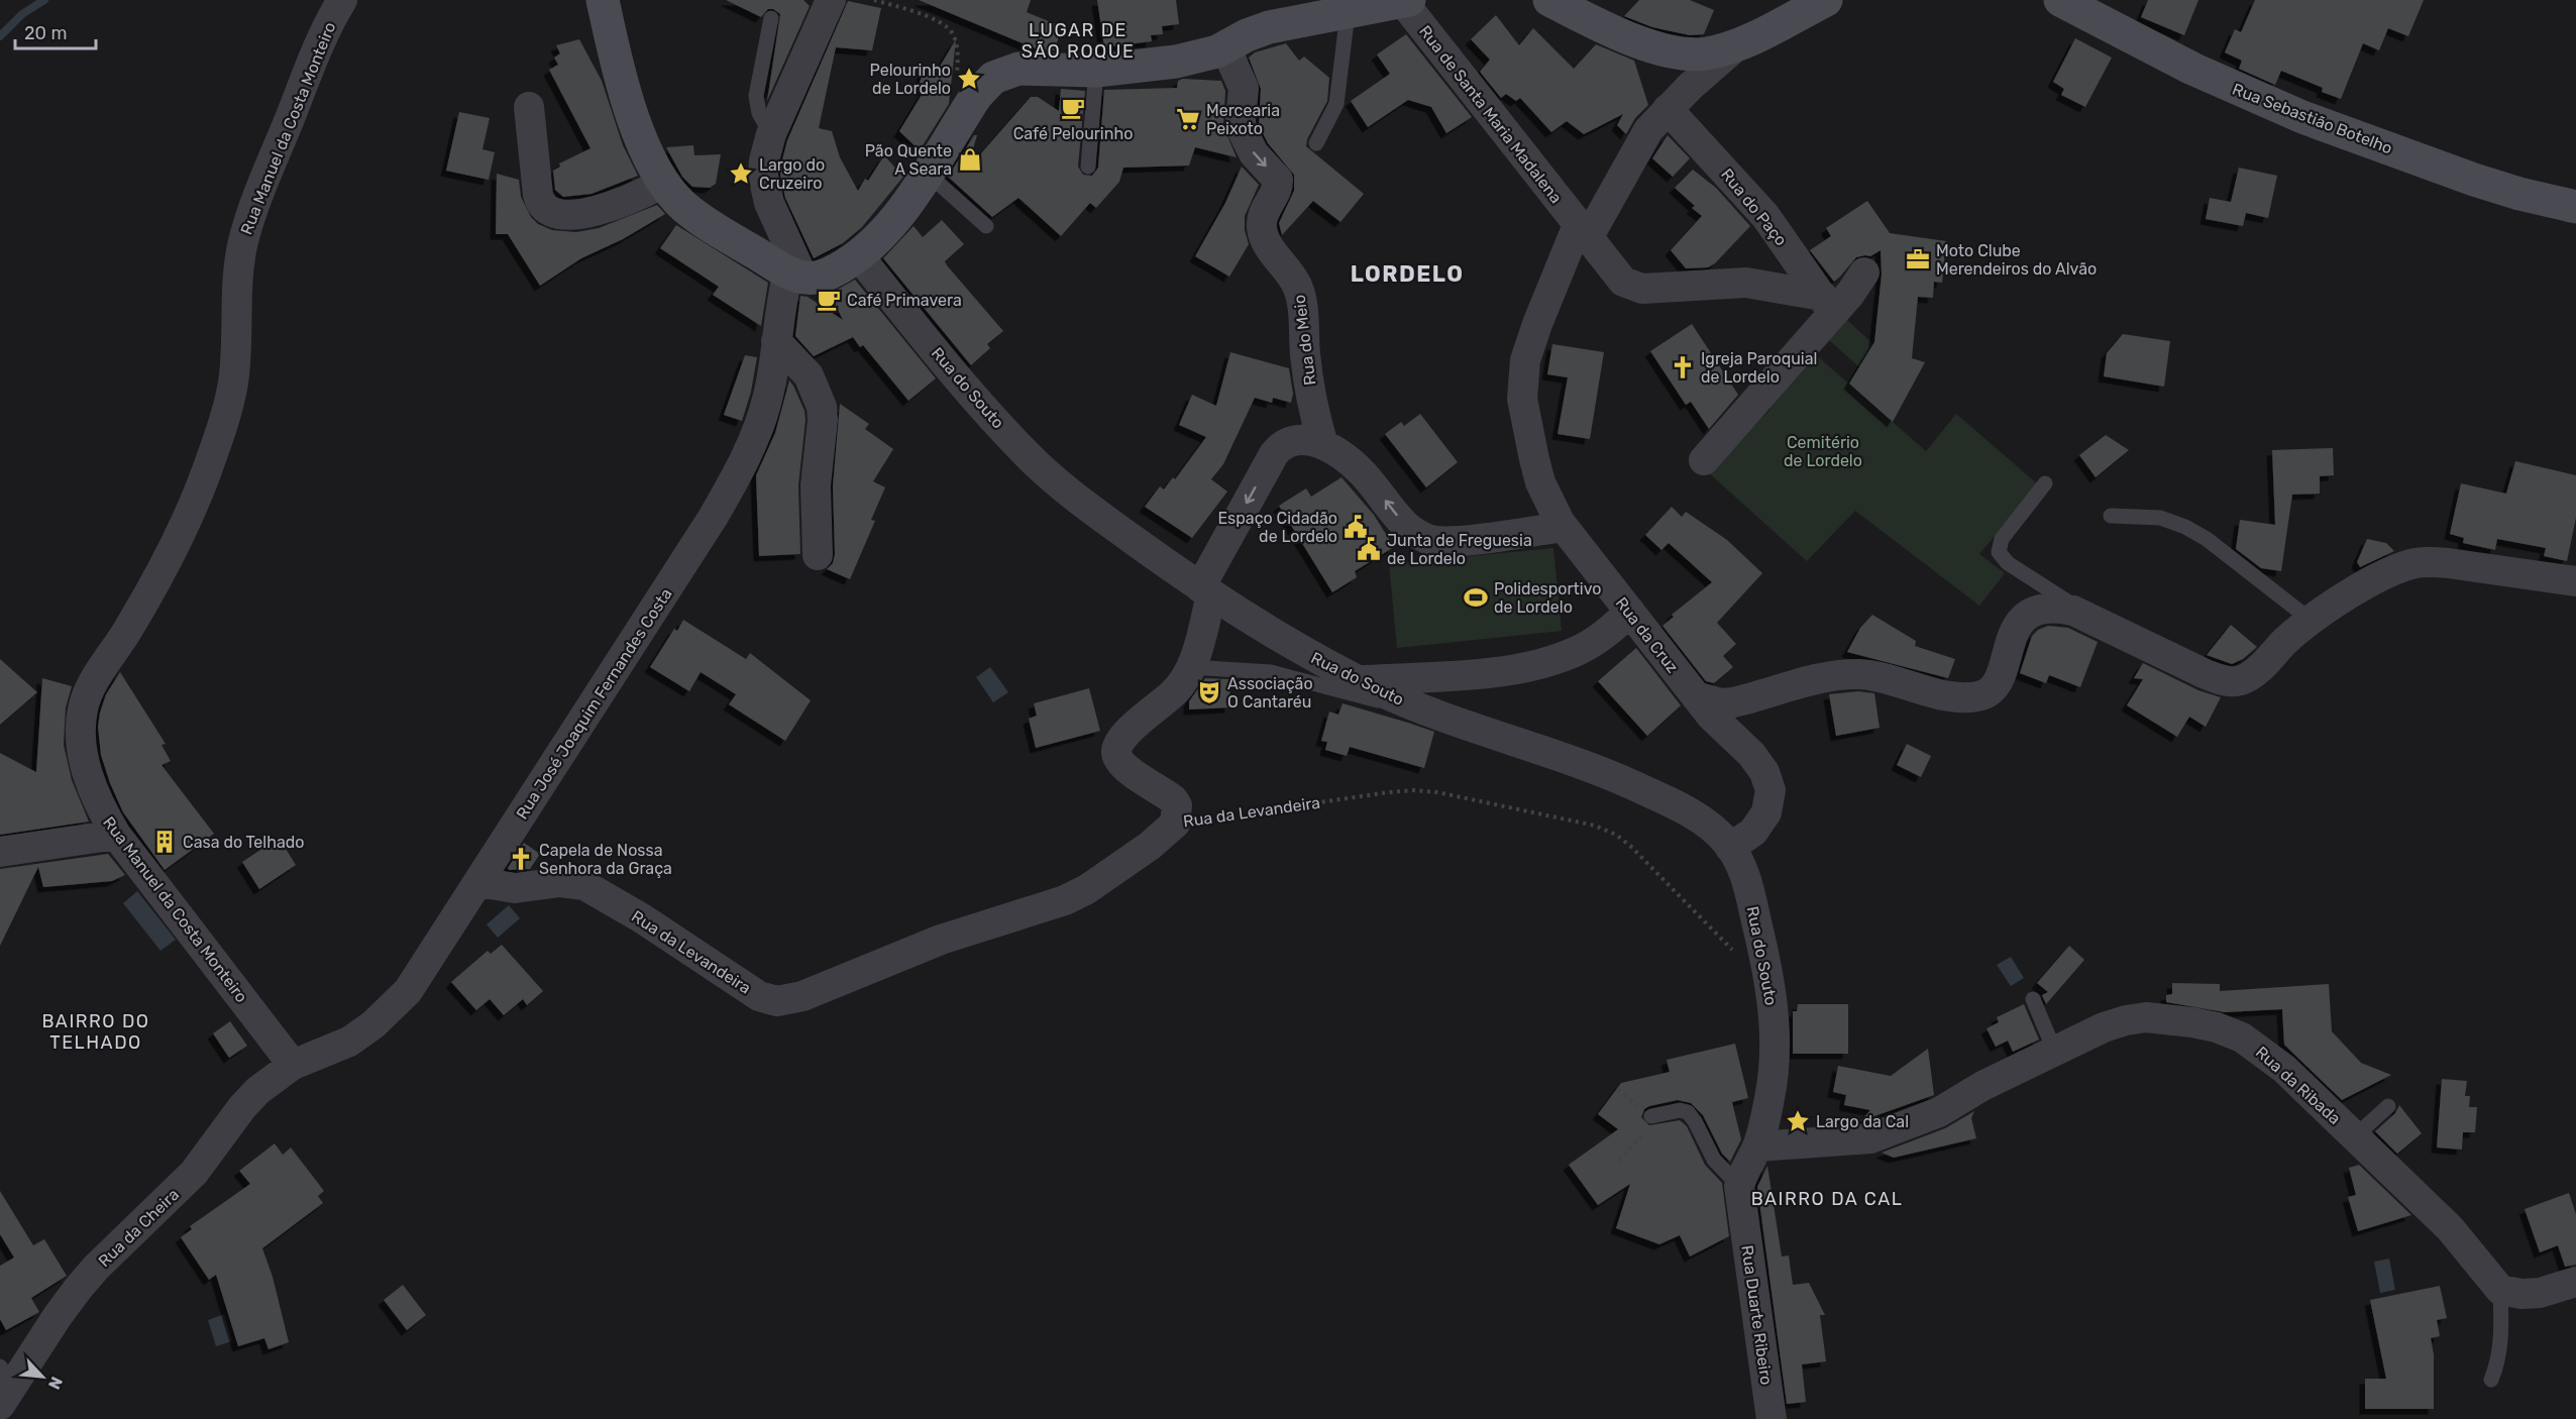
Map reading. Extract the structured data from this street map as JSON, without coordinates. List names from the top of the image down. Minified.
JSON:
{"streets":{"main road":["Rua de Santa Maria Madalena","Rua Sebastião Botelho"],"street":["Rua Manuel da Costa Monteiro","Rua do Paço","Rua do Meio","Rua do Souto","Rua da Cruz","Rua José Joaquim Fernandes Costa","Rua da Levandeira","Rua da Ribada","Rua da Cheira","Rua Duarte Ribeiro"]},"crossings":[["Rua de Santa Maria Madalena","Rua do Paço"],["Rua de Santa Maria Madalena","Rua do Meio"],["Rua de Santa Maria Madalena","Rua do Souto"],["Rua de Santa Maria Madalena","Rua da Cruz"],["Rua de Santa Maria Madalena","Rua José Joaquim Fernandes Costa"],["Rua Manuel da Costa Monteiro","Rua José Joaquim Fernandes Costa"],["Rua Manuel da Costa Monteiro","Rua da Cheira"],["Rua do Paço","Rua da Cruz"],["Rua do Souto","Rua da Cruz"],["Rua do Souto","Rua da Ribada"],["Rua José Joaquim Fernandes Costa","Rua da Levandeira"],["Rua José Joaquim Fernandes Costa","Rua da Cheira"]],"one_way":["Rua do Meio"],"districts":["LUGAR DE SÃO ROQUE","LORDELO","BAIRRO DO TELHADO","BAIRRO DA CAL"],"parks":["Cemitério de Lordelo"],"places":{"place":["Pelourinho de Lordelo","Largo do Cruzeiro","Largo da Cal"],"cafe":["Café Pelourinho","Café Primavera"],"supermarket":["Mercearia Peixoto"],"shop":["Pão Quente A Seara"],"office":["Moto Clube Merendeiros do Alvão"],"church":["Igreja Paroquial de Lordelo","Capela de Nossa Senhora da Graça"],"public building":["Espaço Cidadão de Lordelo","Junta de Freguesia de Lordelo"],"sports":["Polidesportivo de Lordelo"],"theatre":["Associação O Cantaréu"],"building":["Casa do Telhado"]},"scale_bar":"20 m","north":"bottom right"}
